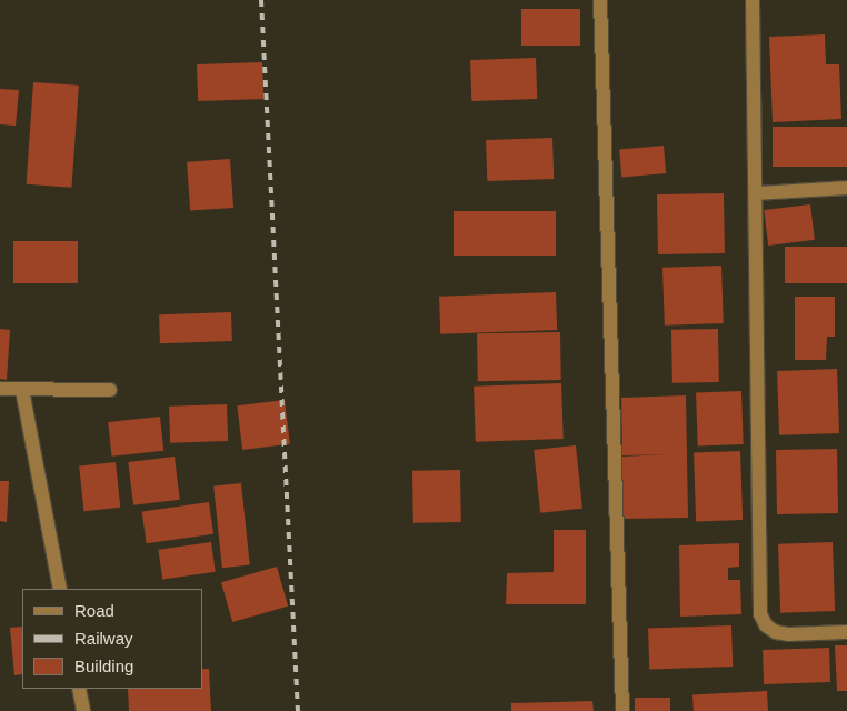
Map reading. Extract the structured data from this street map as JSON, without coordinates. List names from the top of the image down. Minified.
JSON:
{"legend":["Road","Railway","Building"]}
